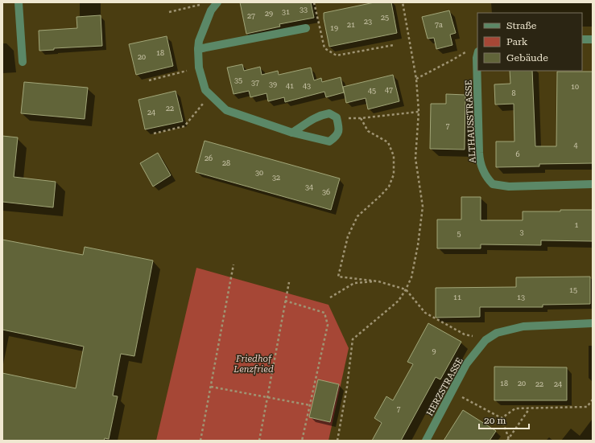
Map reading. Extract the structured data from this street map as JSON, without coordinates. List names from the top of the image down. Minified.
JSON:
{"streets":{"street":["ALTHAUSSTRASSE","HERZSTRASSE"]},"parks":["Friedhof Lenzfried"],"house_numbers":["33","31","29","27","25","23","21","7a","19","18","20","35","37","39","41","43","10","47","45","8","22","24","7","4","6","26","28","30","32","34","36","1","3","5","15","11","13","9","18","20","22","24","7"],"legend":["Straße","Park","Gebäude"],"scale_bar":"20 m"}
